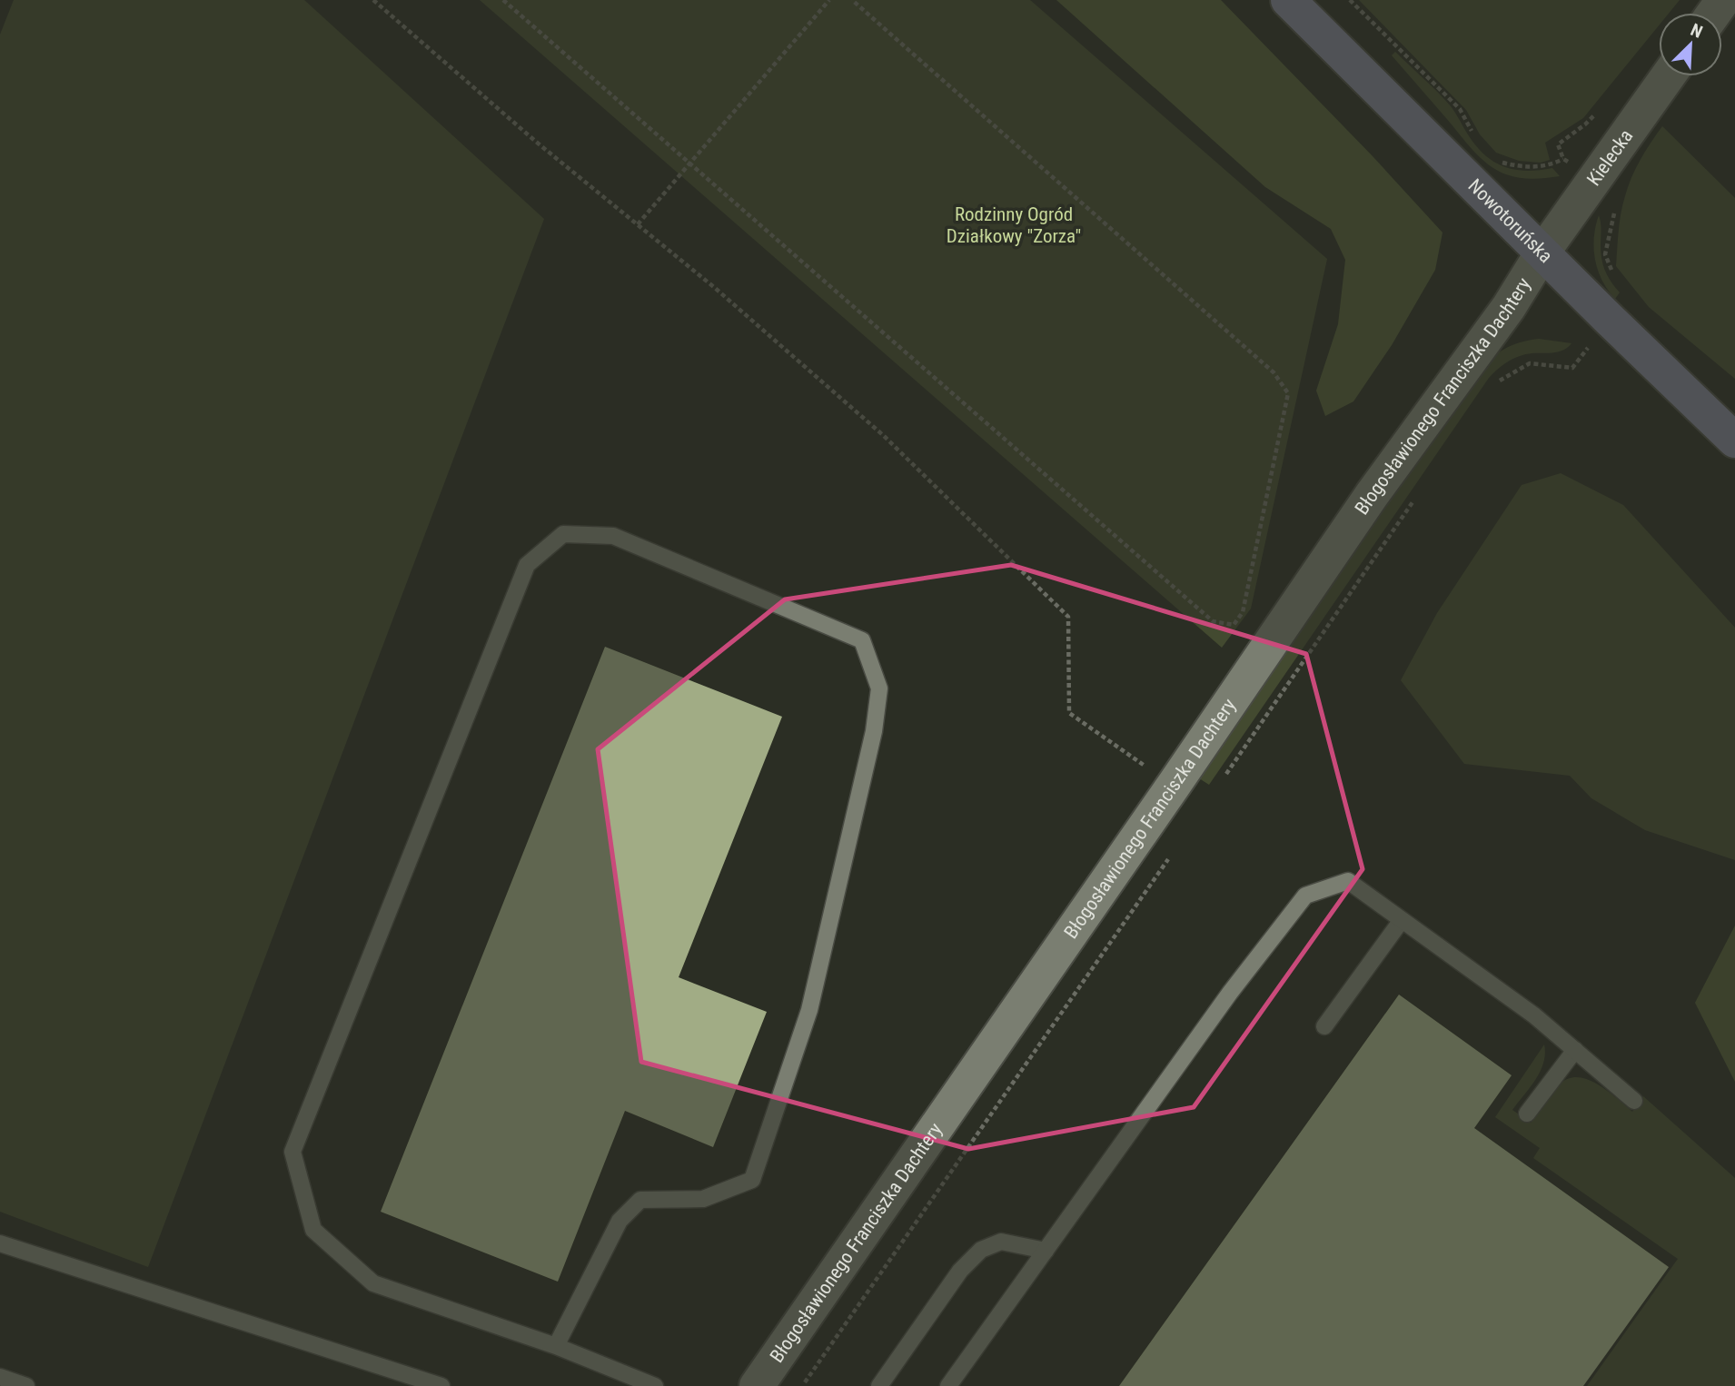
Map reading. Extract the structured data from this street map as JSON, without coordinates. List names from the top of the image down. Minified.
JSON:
{"streets":{"main road":["Nowotoruńska"],"street":["Kielecka","Błogosławionego Franciszka Dachtery"]},"crossings":[["Kielecka","Nowotoruńska"],["Kielecka","Błogosławionego Franciszka Dachtery"],["Nowotoruńska","Błogosławionego Franciszka Dachtery"]],"parks":["Rodzinny Ogród Działkowy \"Zorza\""],"north":"top right"}
